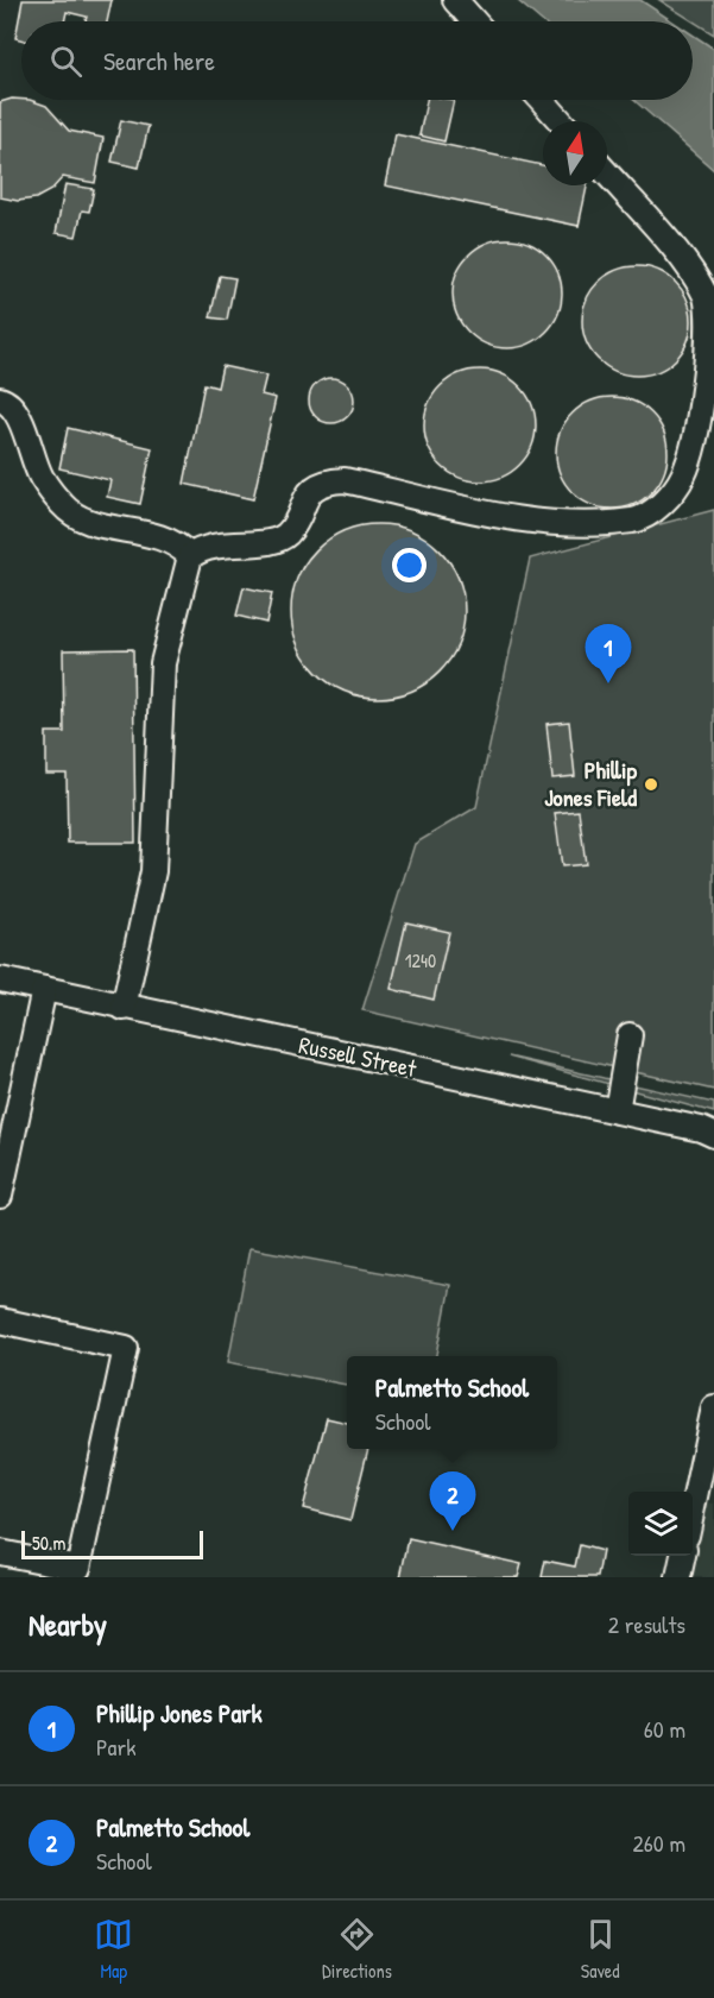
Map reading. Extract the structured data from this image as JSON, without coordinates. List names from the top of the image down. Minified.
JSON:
{"streets":{"street":["Russell Street"]},"places":["Phillip Jones Field"],"house_numbers":["1240"],"scale_bar":"50 m","north":"top","page":{"search":"Search here","pins":["1","2"],"popup":["Palmetto School","School"],"scale":"50 m","heading":["Nearby","2 results"],"list":[{"mark":"1","name":"Phillip Jones Park","note":"Park","value":"60 m"},{"mark":"2","name":"Palmetto School","note":"School","value":"260 m"}],"nav":["Map","Directions","Saved"]}}
